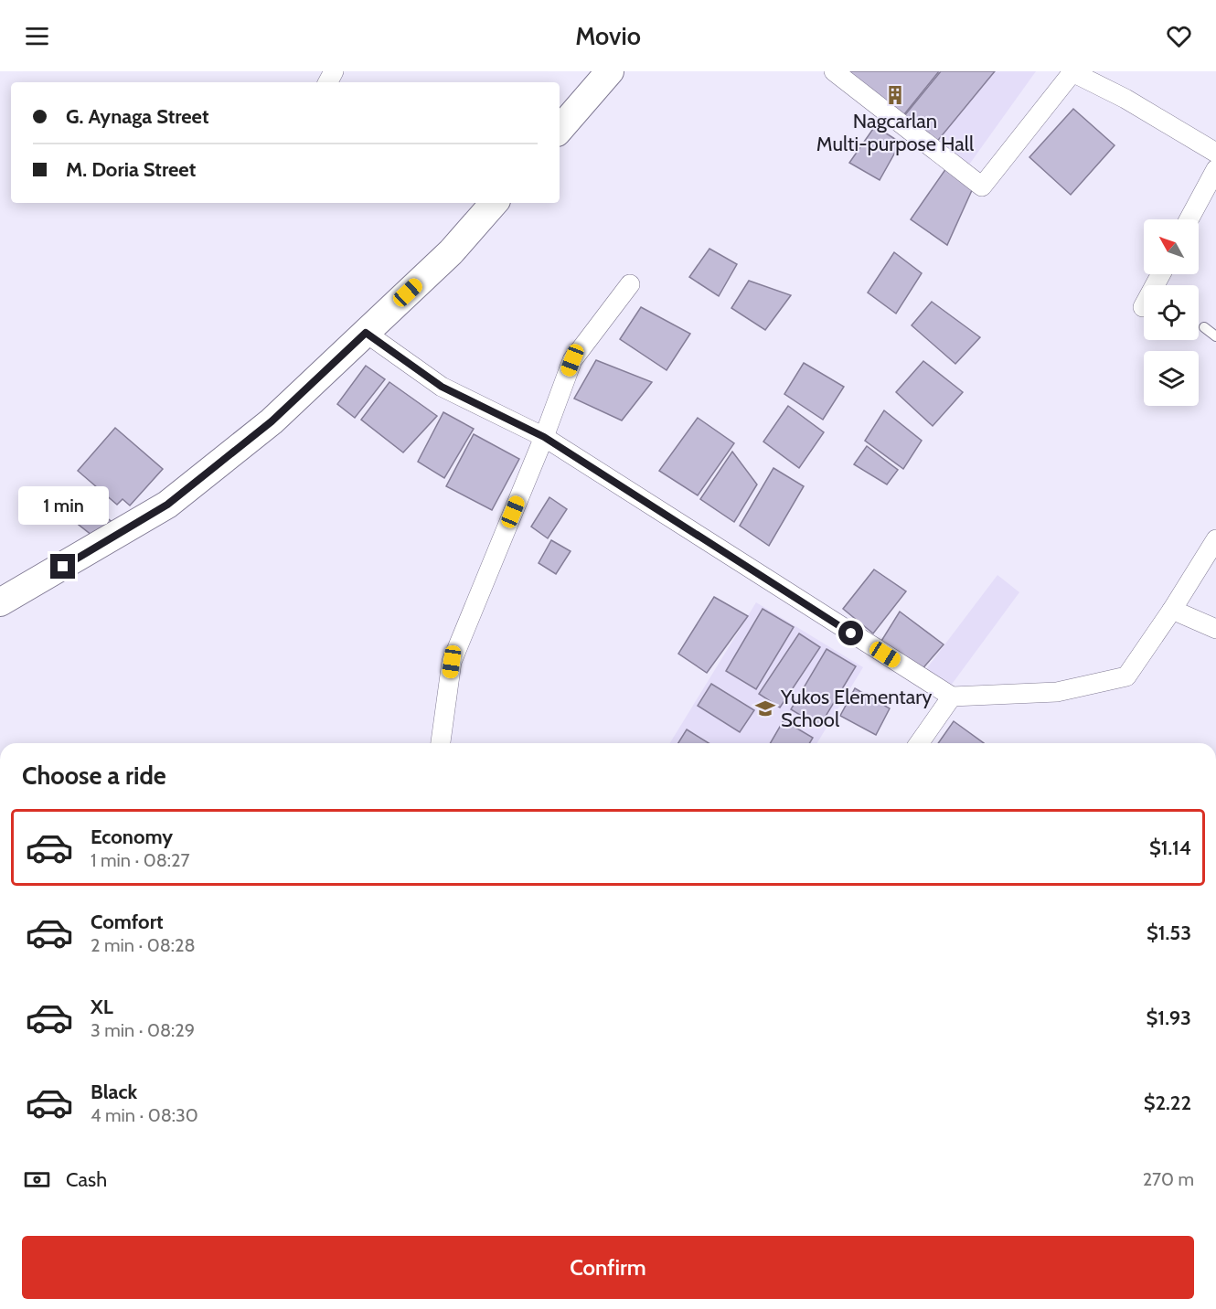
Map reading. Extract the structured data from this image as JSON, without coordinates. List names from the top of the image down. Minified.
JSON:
{"places":{"building":["Nagcarlan Multi-purpose Hall"],"school or university":["Yukos Elementary School"]},"north":"top left","page":{"header":"Movio","banner":["G. Aynaga Street","M. Doria Street"],"bubble":"1 min","heading":"Choose a ride","list":[{"name":"Economy","note":"1 min · 08:27","value":"$1.14"},{"name":"Comfort","note":"2 min · 08:28","value":"$1.53"},{"name":"XL","note":"3 min · 08:29","value":"$1.93"},{"name":"Black","note":"4 min · 08:30","value":"$2.22"}],"pay":["Cash","270 m"],"buttons":"Confirm"}}
